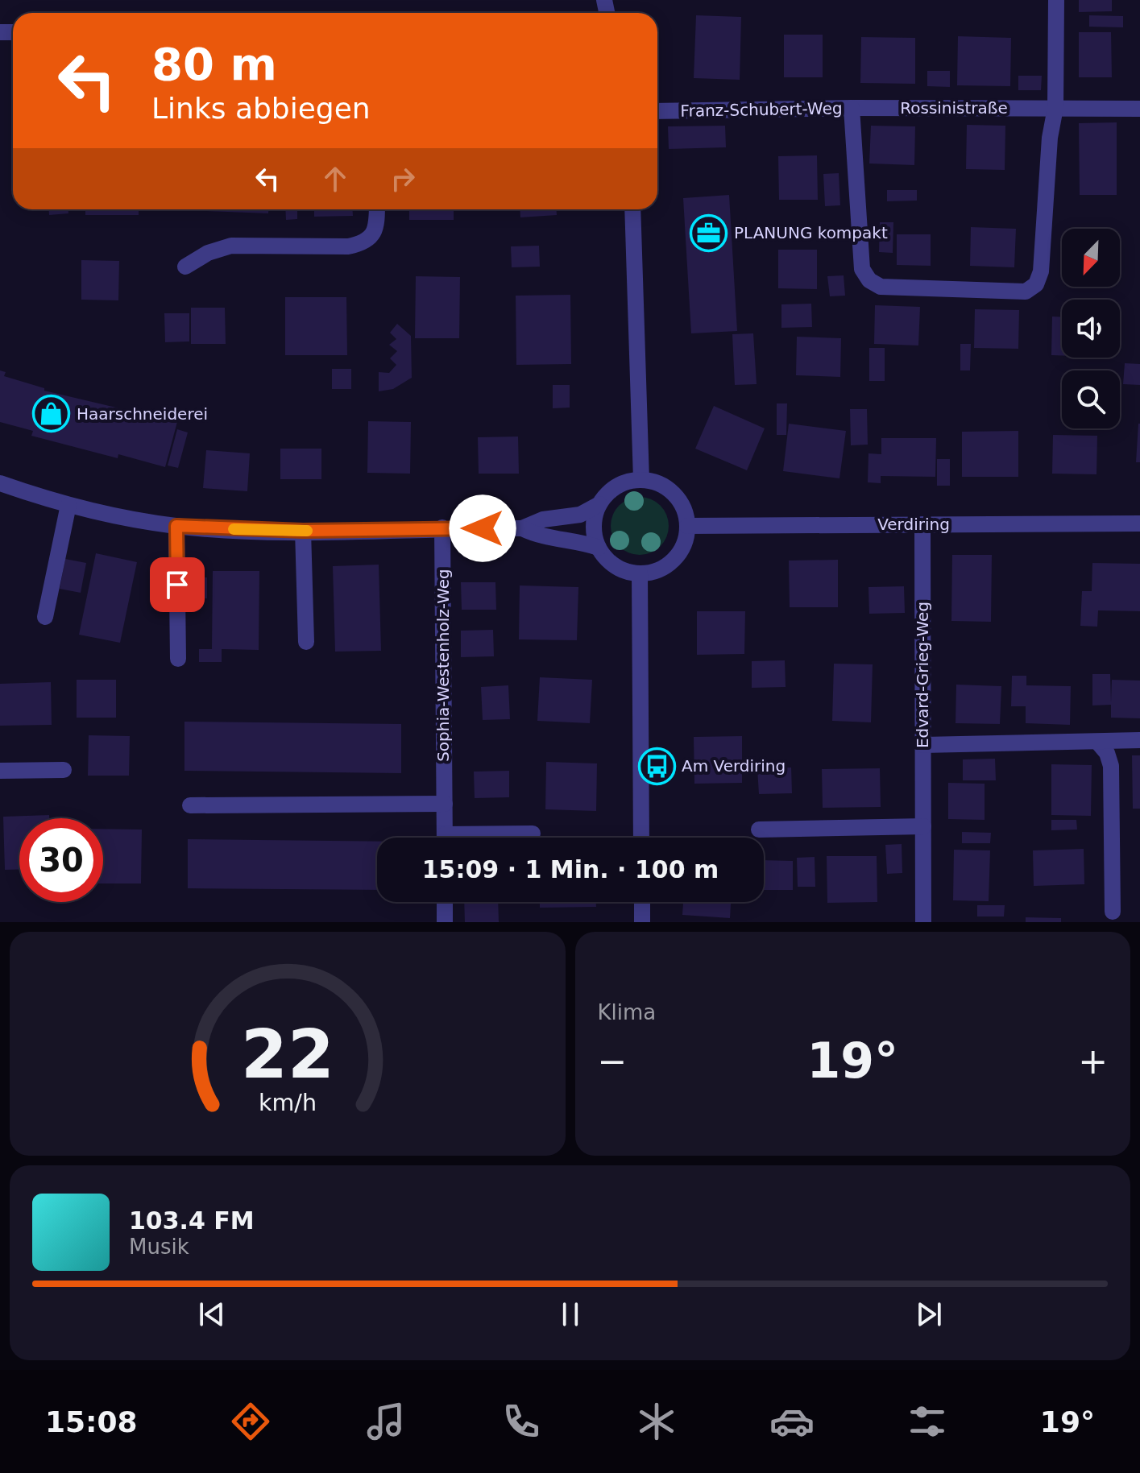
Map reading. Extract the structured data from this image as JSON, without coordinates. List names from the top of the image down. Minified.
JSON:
{"streets":{"street":["Rossinistraße","Franz-Schubert-Weg","Verdiring","Sophia-Westenholz-Weg","Edvard-Grieg-Weg"]},"crossings":[["Rossinistraße","Franz-Schubert-Weg"],["Verdiring","Edvard-Grieg-Weg"]],"places":{"office":["PLANUNG kompakt"],"shop":["Haarschneiderei"],"bus stop":["Am Verdiring"]},"north":"bottom left","page":{"turn":["80 m","Links abbiegen"],"limit":"30","trip":"15:09 · 1 Min. · 100 m","tile":"Klima","heat":["−","19°","+"],"song":["103.4 FM","Musik"],"tabs":["15:08","19°"],"gauge":["22","km/h"]}}
